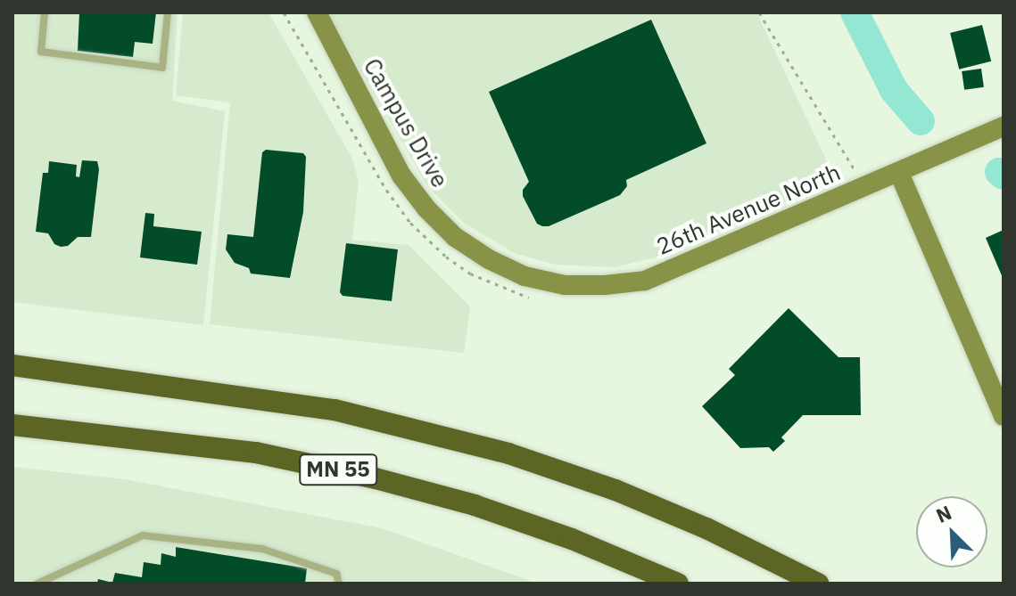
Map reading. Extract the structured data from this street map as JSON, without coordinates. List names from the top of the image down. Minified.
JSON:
{"streets":{"highway":["MN 55"],"street":["Campus Drive","26th Avenue North"]},"crossings":[["Campus Drive","26th Avenue North"]],"north":"top left"}
